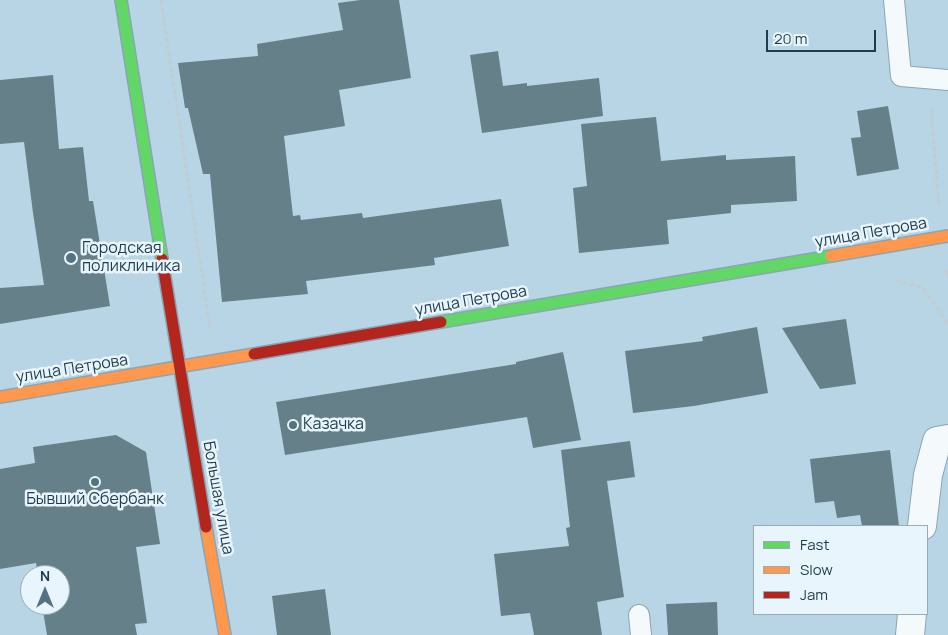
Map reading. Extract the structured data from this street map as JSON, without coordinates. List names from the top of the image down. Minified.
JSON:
{"streets":{"street":["улица Петрова","Большая улица"]},"crossings":[["улица Петрова","Большая улица"]],"places":["Городская поликлиника","Казачка","Бывший Сбербанк"],"legend":["Fast","Slow","Jam"],"scale_bar":"20 m","north":"top"}
